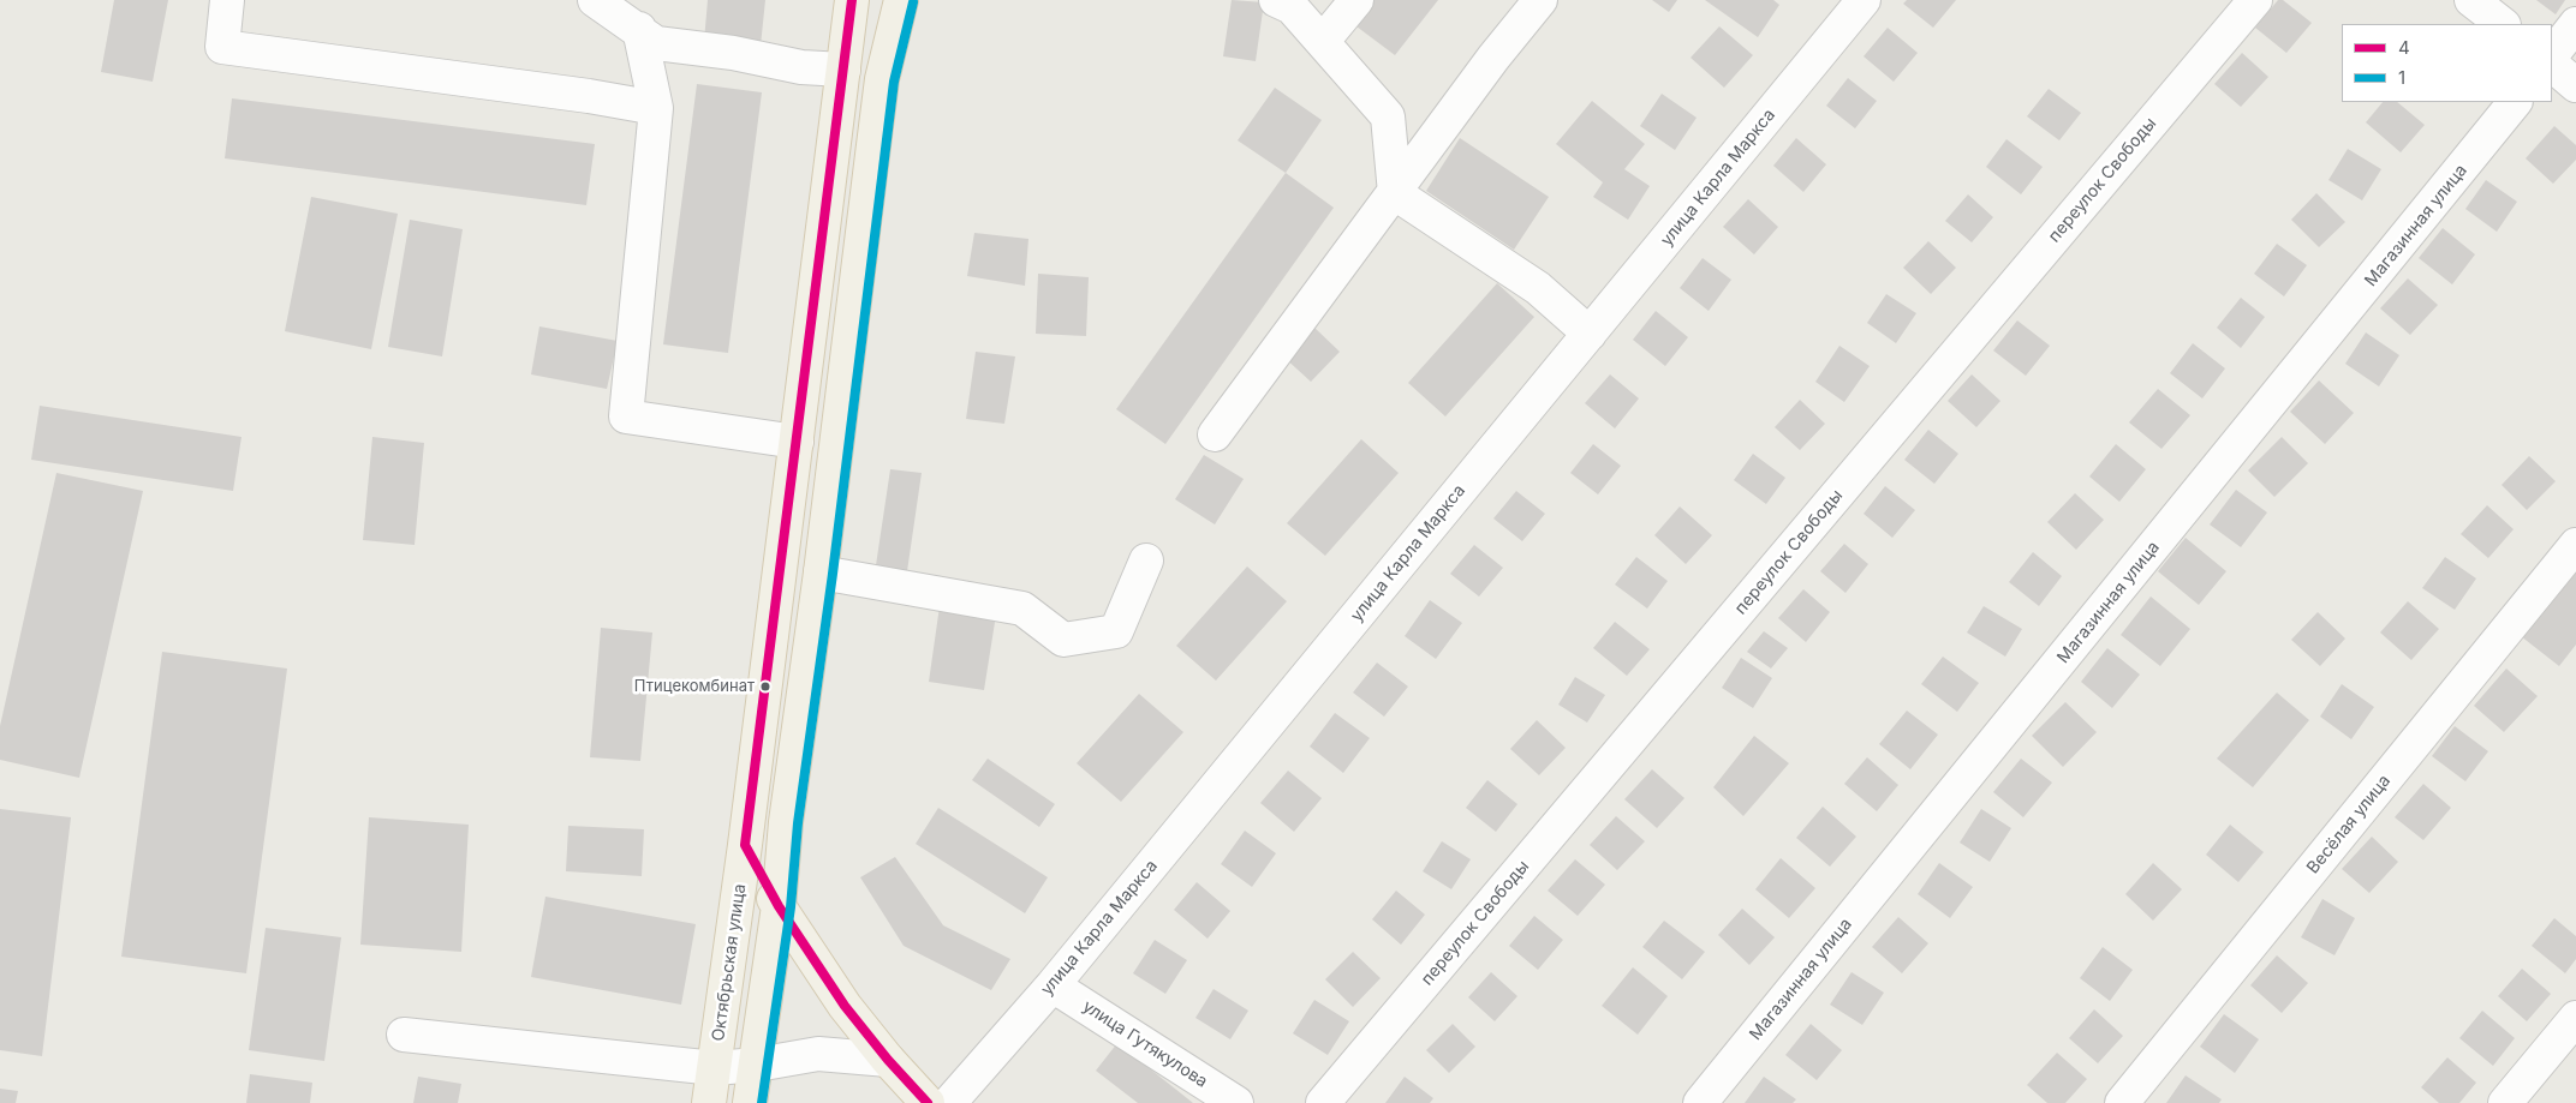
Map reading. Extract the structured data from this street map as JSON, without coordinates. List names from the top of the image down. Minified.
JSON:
{"streets":{"main road":["Октябрьская улица"],"street":["улица Карла Маркса","переулок Свободы","Магазинная улица","Весёлая улица","улица Гутякулова"]},"crossings":[["улица Карла Маркса","улица Гутякулова"]],"places":["Птицекомбинат"],"lines":["transit line 4","transit line 1"],"legend":["4","1"]}
